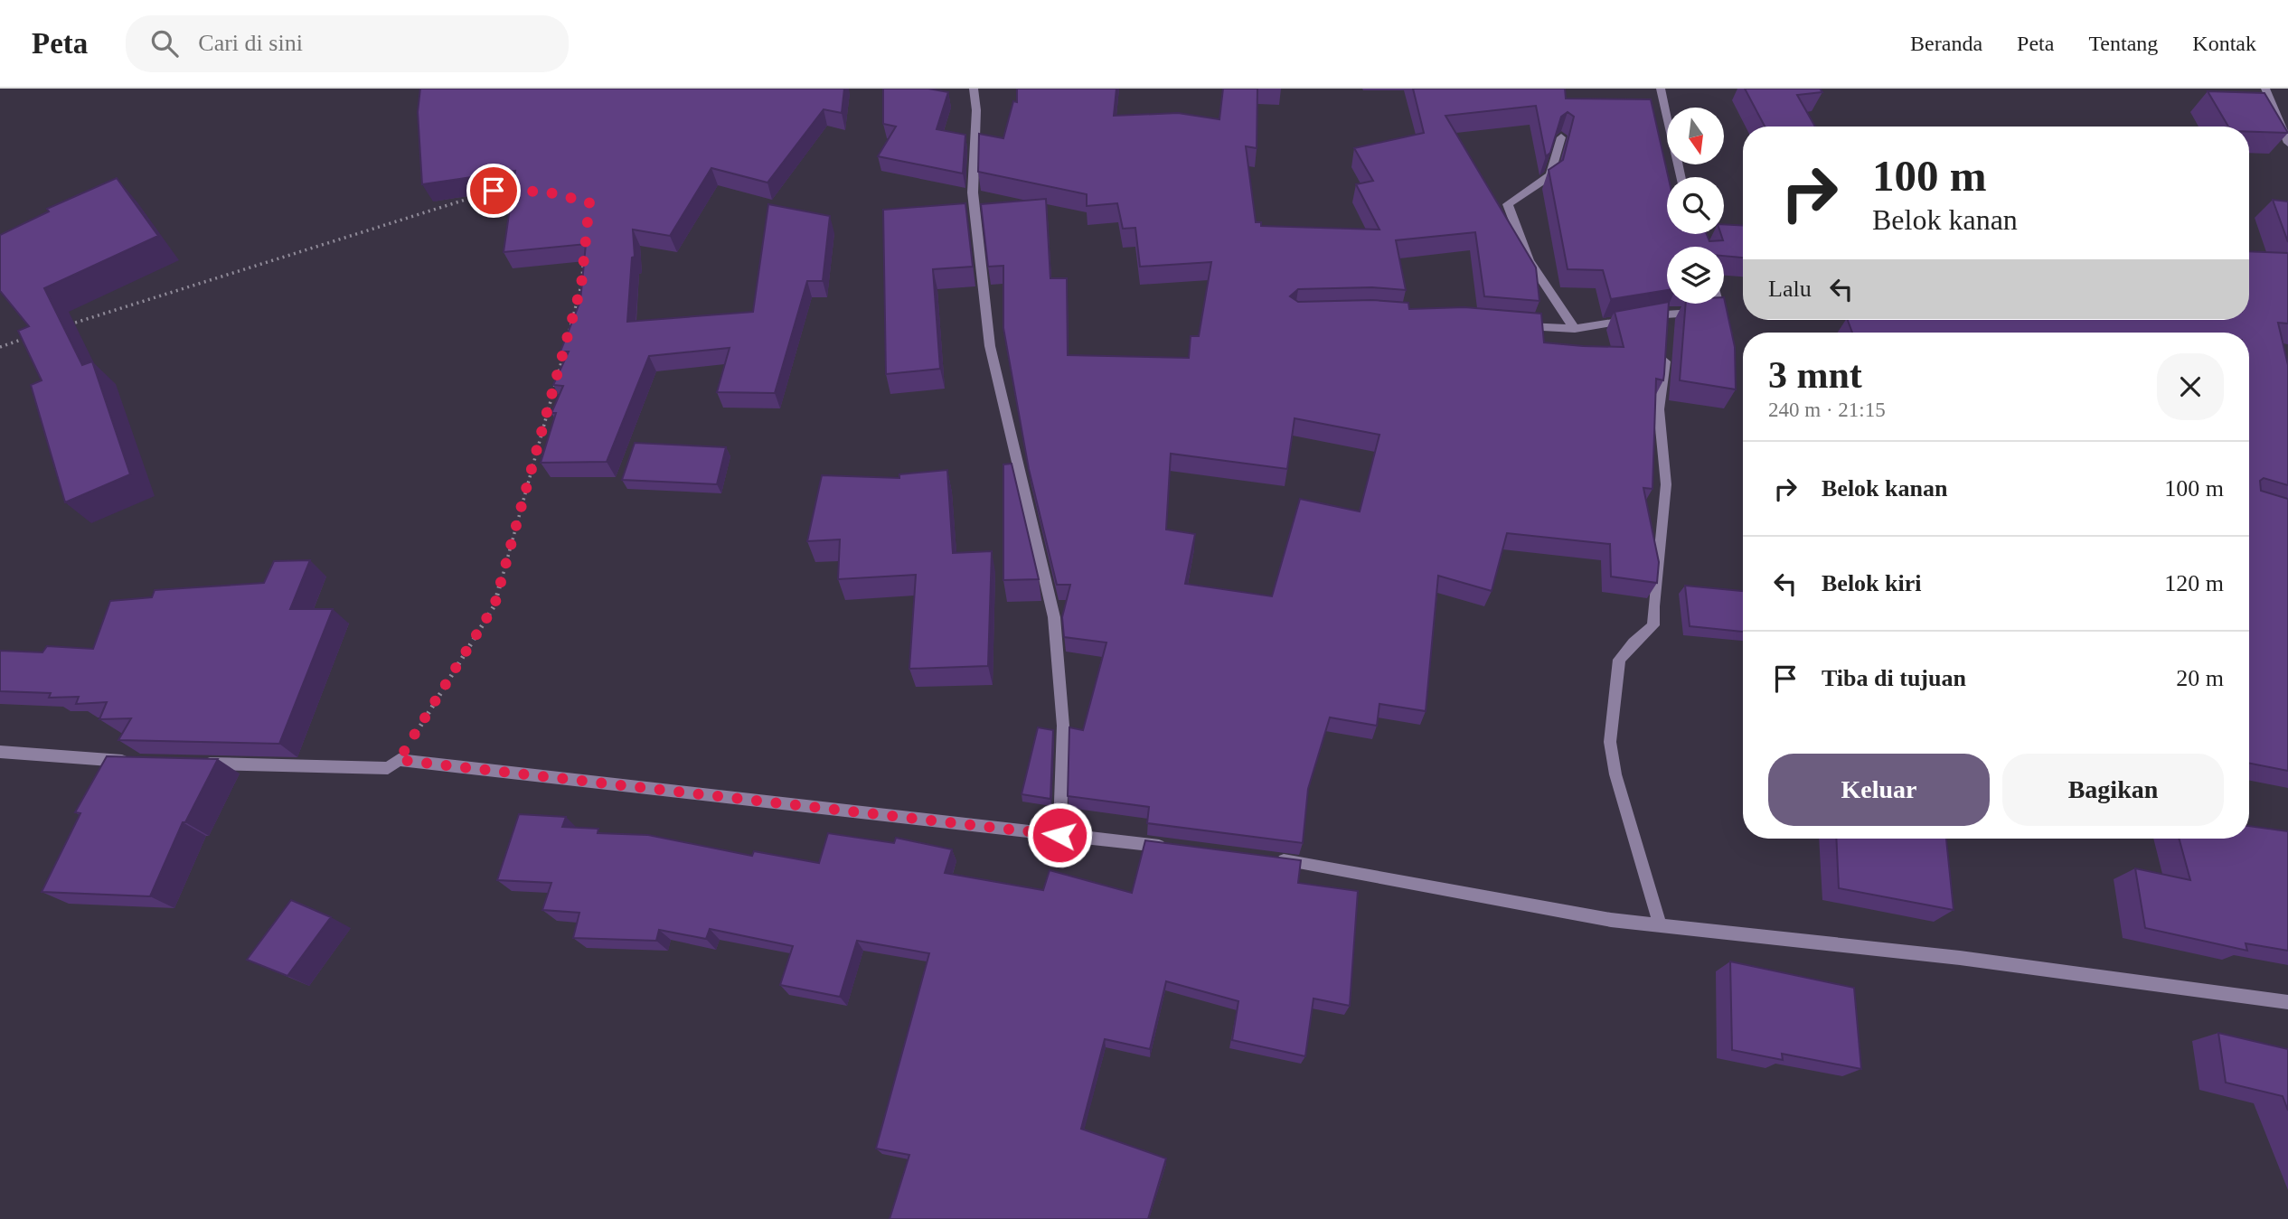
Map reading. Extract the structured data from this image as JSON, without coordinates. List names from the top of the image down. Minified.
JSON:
{"north":"bottom","page":{"header":"Peta","search":"Cari di sini","nav":["Beranda","Peta","Tentang","Kontak"],"turn":["100 m","Belok kanan"],"then":"Lalu","heading":["3 mnt","240 m · 21:15"],"list":[{"name":"Belok kanan","value":"100 m"},{"name":"Belok kiri","value":"120 m"},{"name":"Tiba di tujuan","value":"20 m"}],"buttons":["Keluar","Bagikan"]}}
